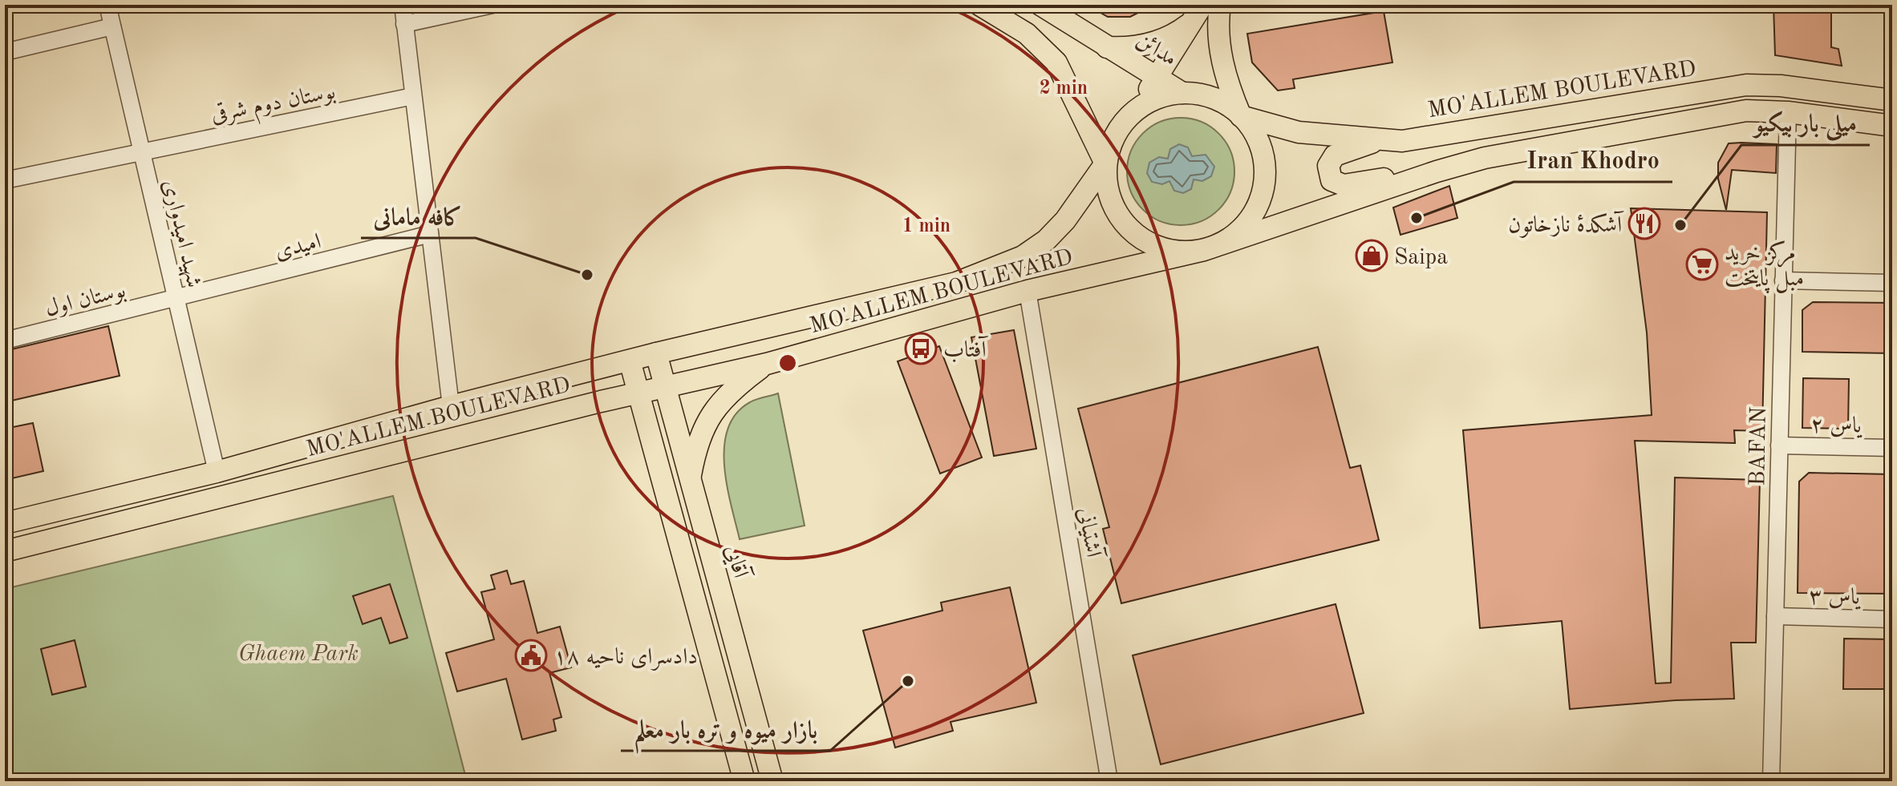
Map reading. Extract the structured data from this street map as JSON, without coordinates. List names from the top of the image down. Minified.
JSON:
{"streets":{"main road":["مدائن","MO'ALLEM BOULEVARD","آقایی"],"street":["بوستان دوم شرقی","شهيد امیدواری","امیدی","بوستان اول","یاس ۲","BAFAN","آشتیانی","یاس ۳"]},"crossings":[["مدائن","MO'ALLEM BOULEVARD"],["MO'ALLEM BOULEVARD","شهيد امیدواری"],["MO'ALLEM BOULEVARD","BAFAN"],["MO'ALLEM BOULEVARD","آشتیانی"],["MO'ALLEM BOULEVARD","آقایی"],["بوستان دوم شرقی","شهيد امیدواری"],["شهيد امیدواری","امیدی"],["شهيد امیدواری","بوستان اول"],["امیدی","بوستان اول"],["یاس ۲","BAFAN"],["BAFAN","یاس ۳"]],"parks":["Ghaem Park"],"places":{"other":["Iran Khodro","میلی بار بیکیو","کافه مامانی","بازار میوه و تره بار معلم"],"restaurant":["آشکدهٔ نازخاتون"],"shop":["Saipa"],"supermarket":["مرکز خرید مبل پایتخت"],"bus stop":["آفتاب"],"public building":["دادسرای ناحیه ۱۸"]},"rings":["2 min","1 min"]}
